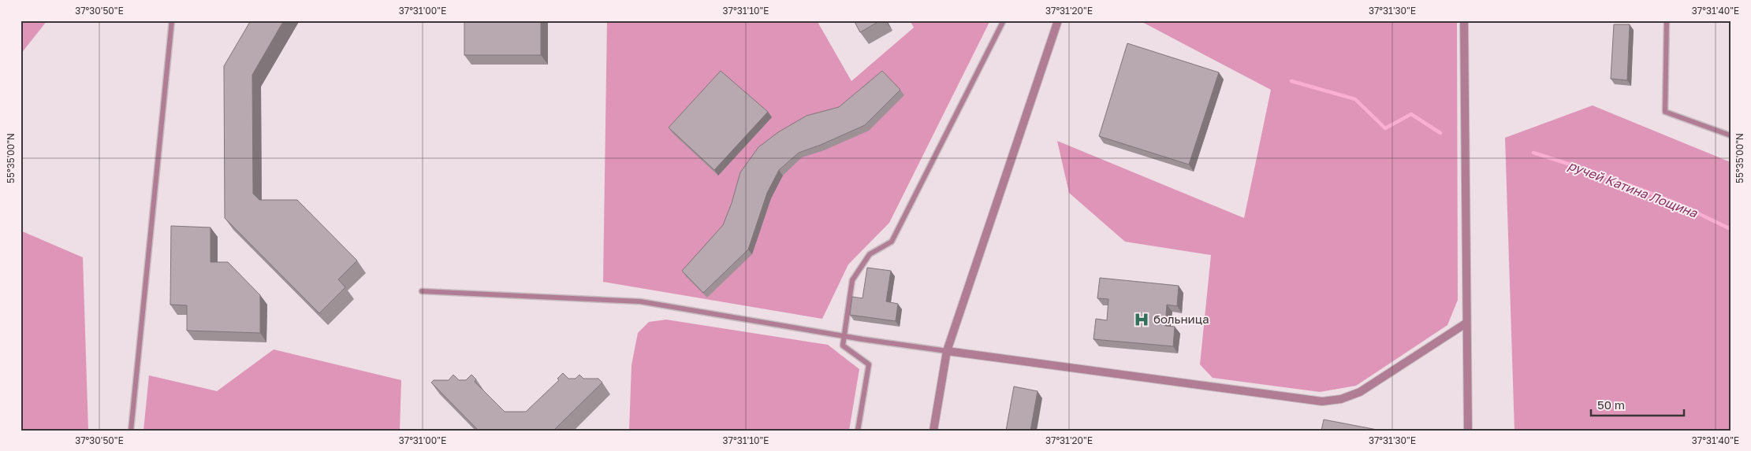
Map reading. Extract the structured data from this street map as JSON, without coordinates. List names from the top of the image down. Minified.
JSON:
{"water":["ручей Катина Лощина"],"places":{"hospital":["больница"]},"scale_bar":"50 m","coordinates":["37°30'50\"E","37°31'00\"E","37°31'10\"E","37°31'20\"E","37°31'30\"E","37°31'40\"E","55°35'00\"N"]}
